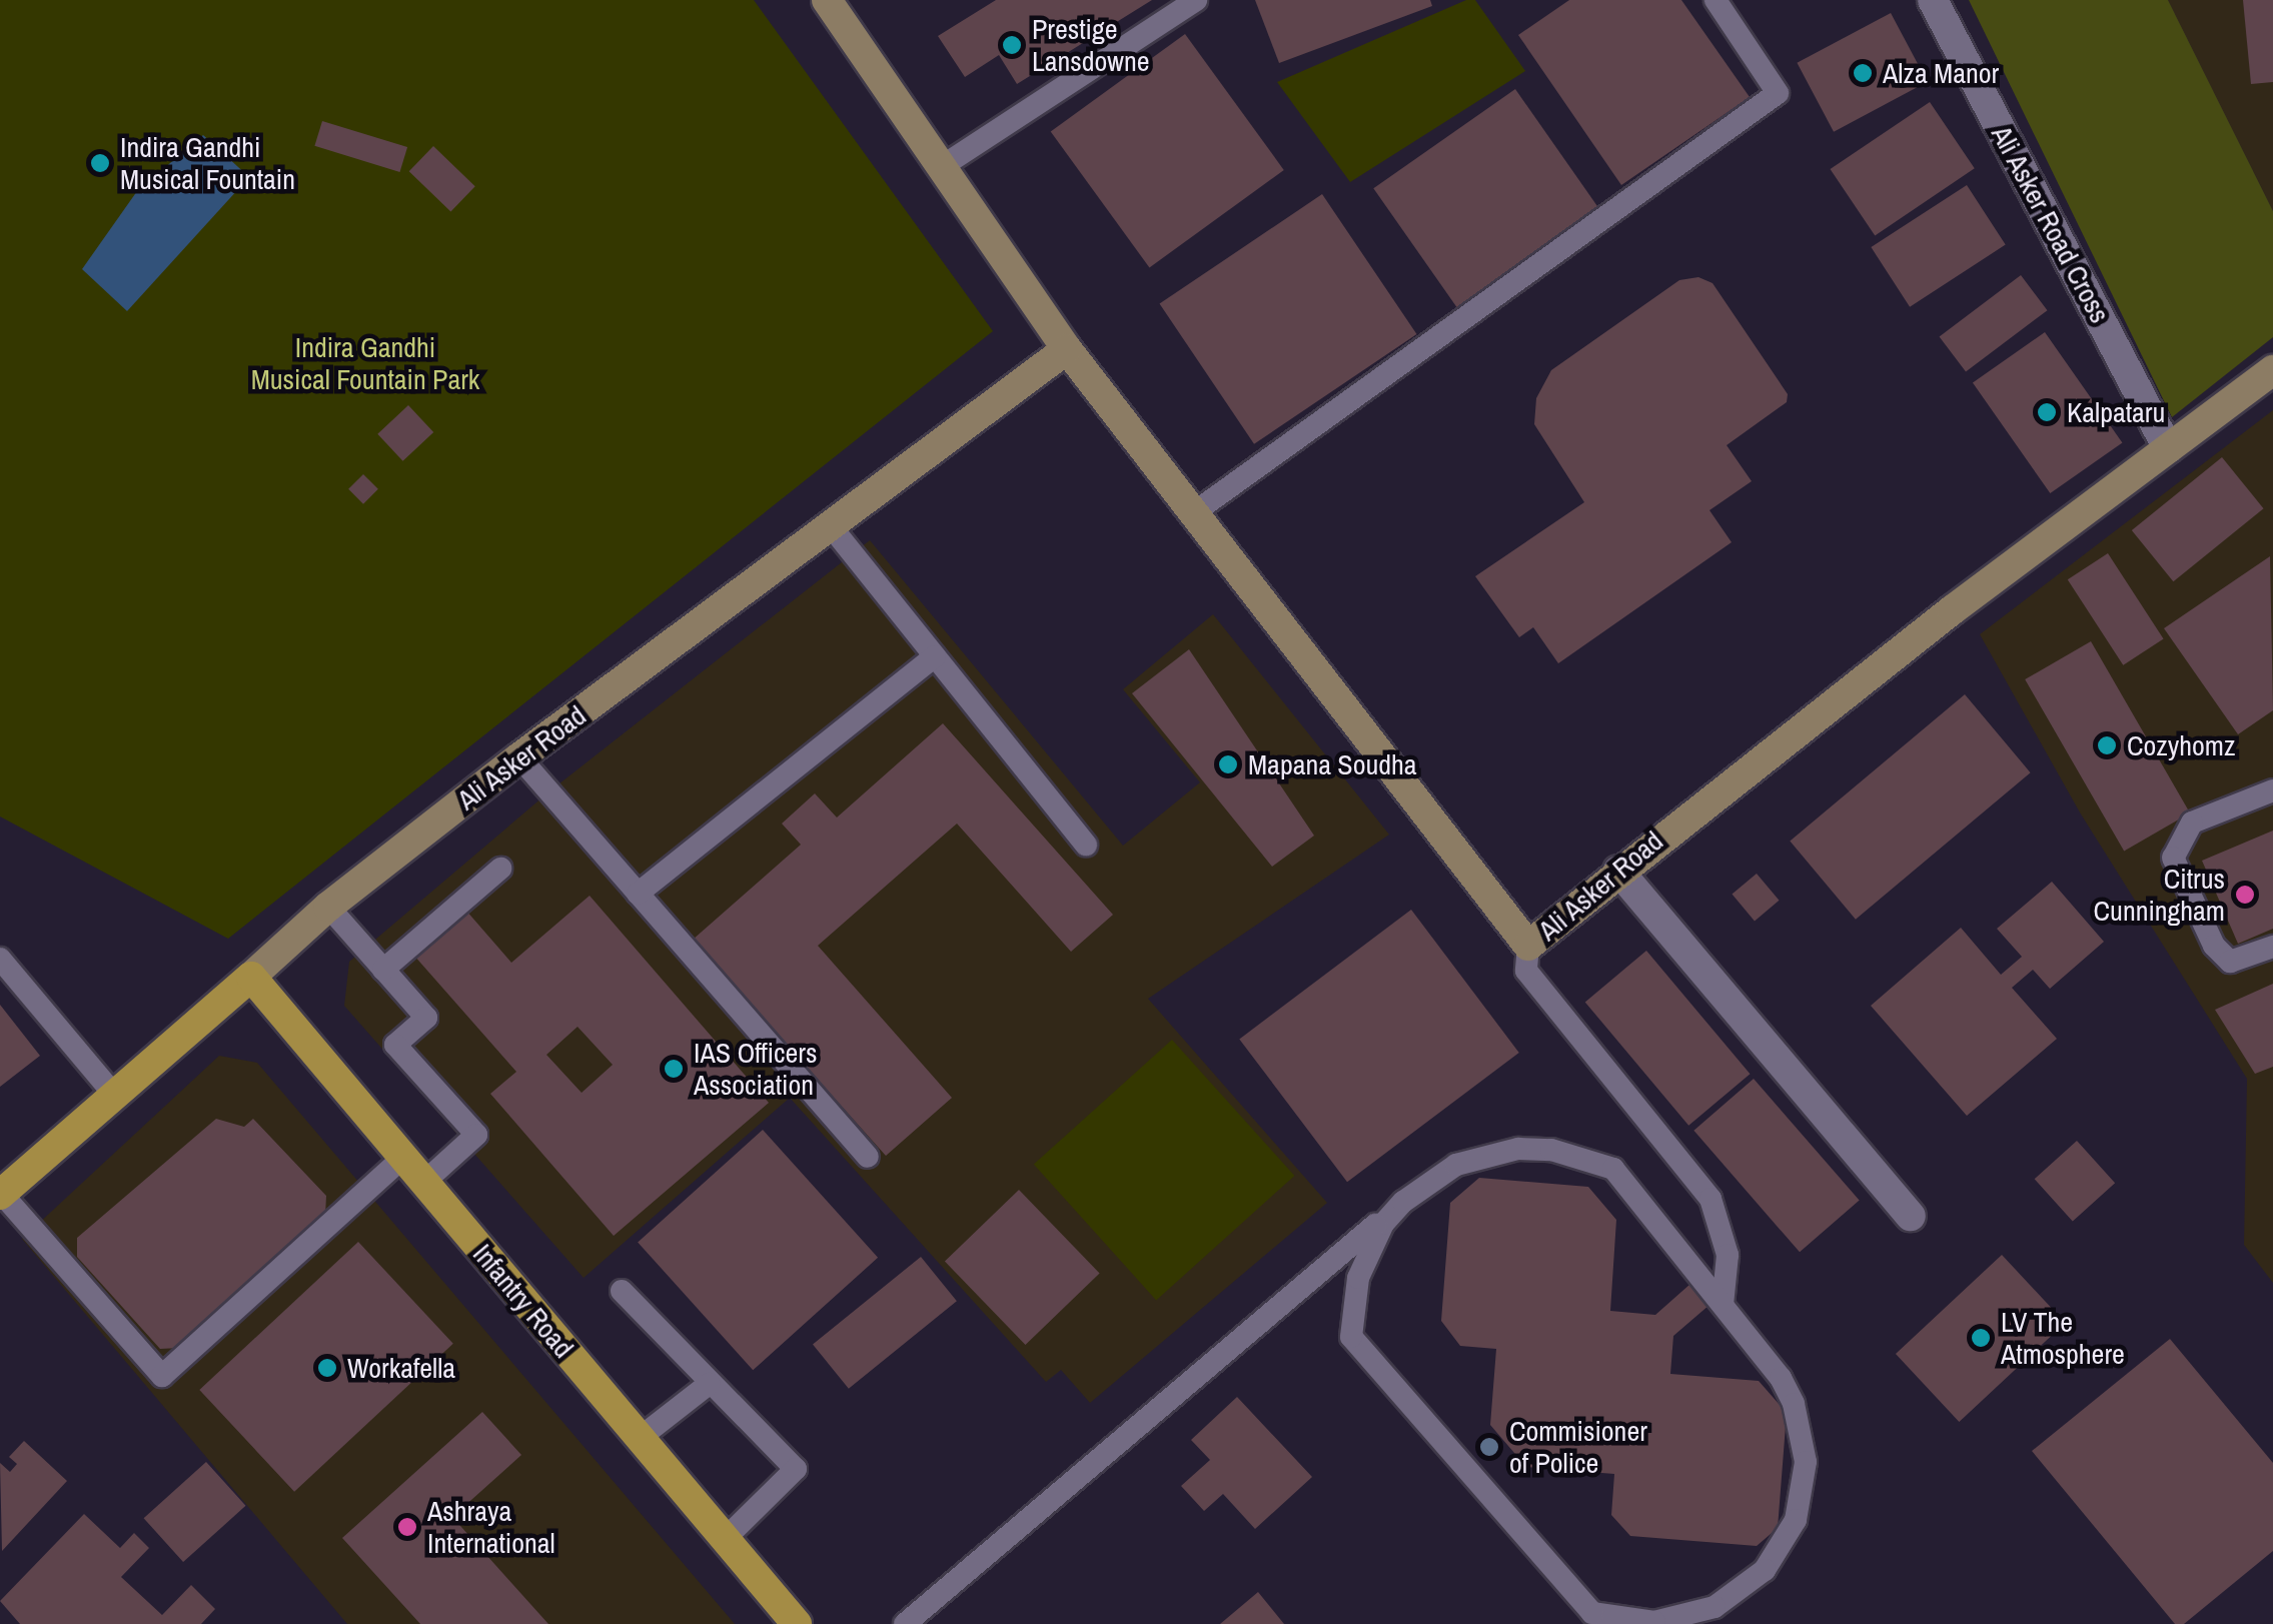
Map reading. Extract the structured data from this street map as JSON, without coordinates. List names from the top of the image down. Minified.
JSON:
{"streets":{"main road":["Ali Asker Road","Infantry Road"],"street":["Ali Asker Road Cross"]},"crossings":[["Ali Asker Road Cross","Ali Asker Road"],["Ali Asker Road","Infantry Road"]],"parks":["Indira Gandhi Musical Fountain Park"],"places":["Prestige Lansdowne","Alza Manor","Indira Gandhi Musical Fountain","Kalpataru","Cozyhomz","Mapana Soudha","Citrus Cunningham","IAS Officers Association","LV The Atmosphere","Workafella","Commisioner of Police","Ashraya International"]}
